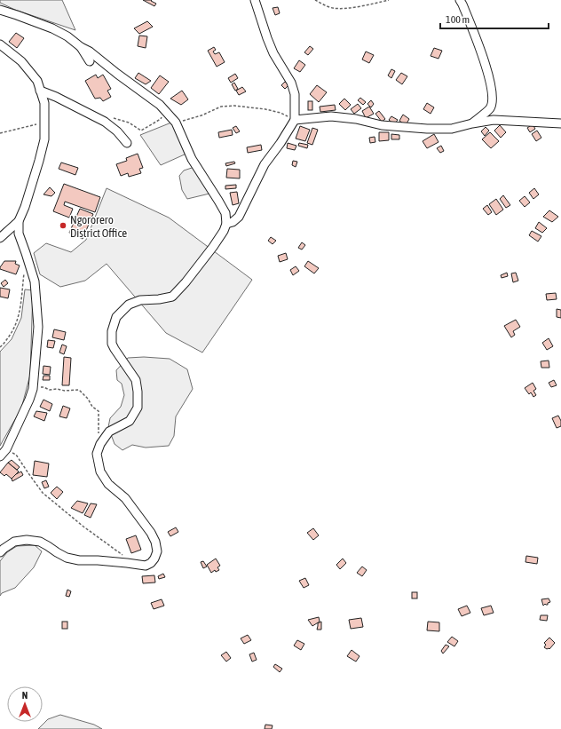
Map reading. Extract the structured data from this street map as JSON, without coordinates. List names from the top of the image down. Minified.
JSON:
{"places":["Ngororero District Office"],"scale_bar":"100 m","north":"top"}
